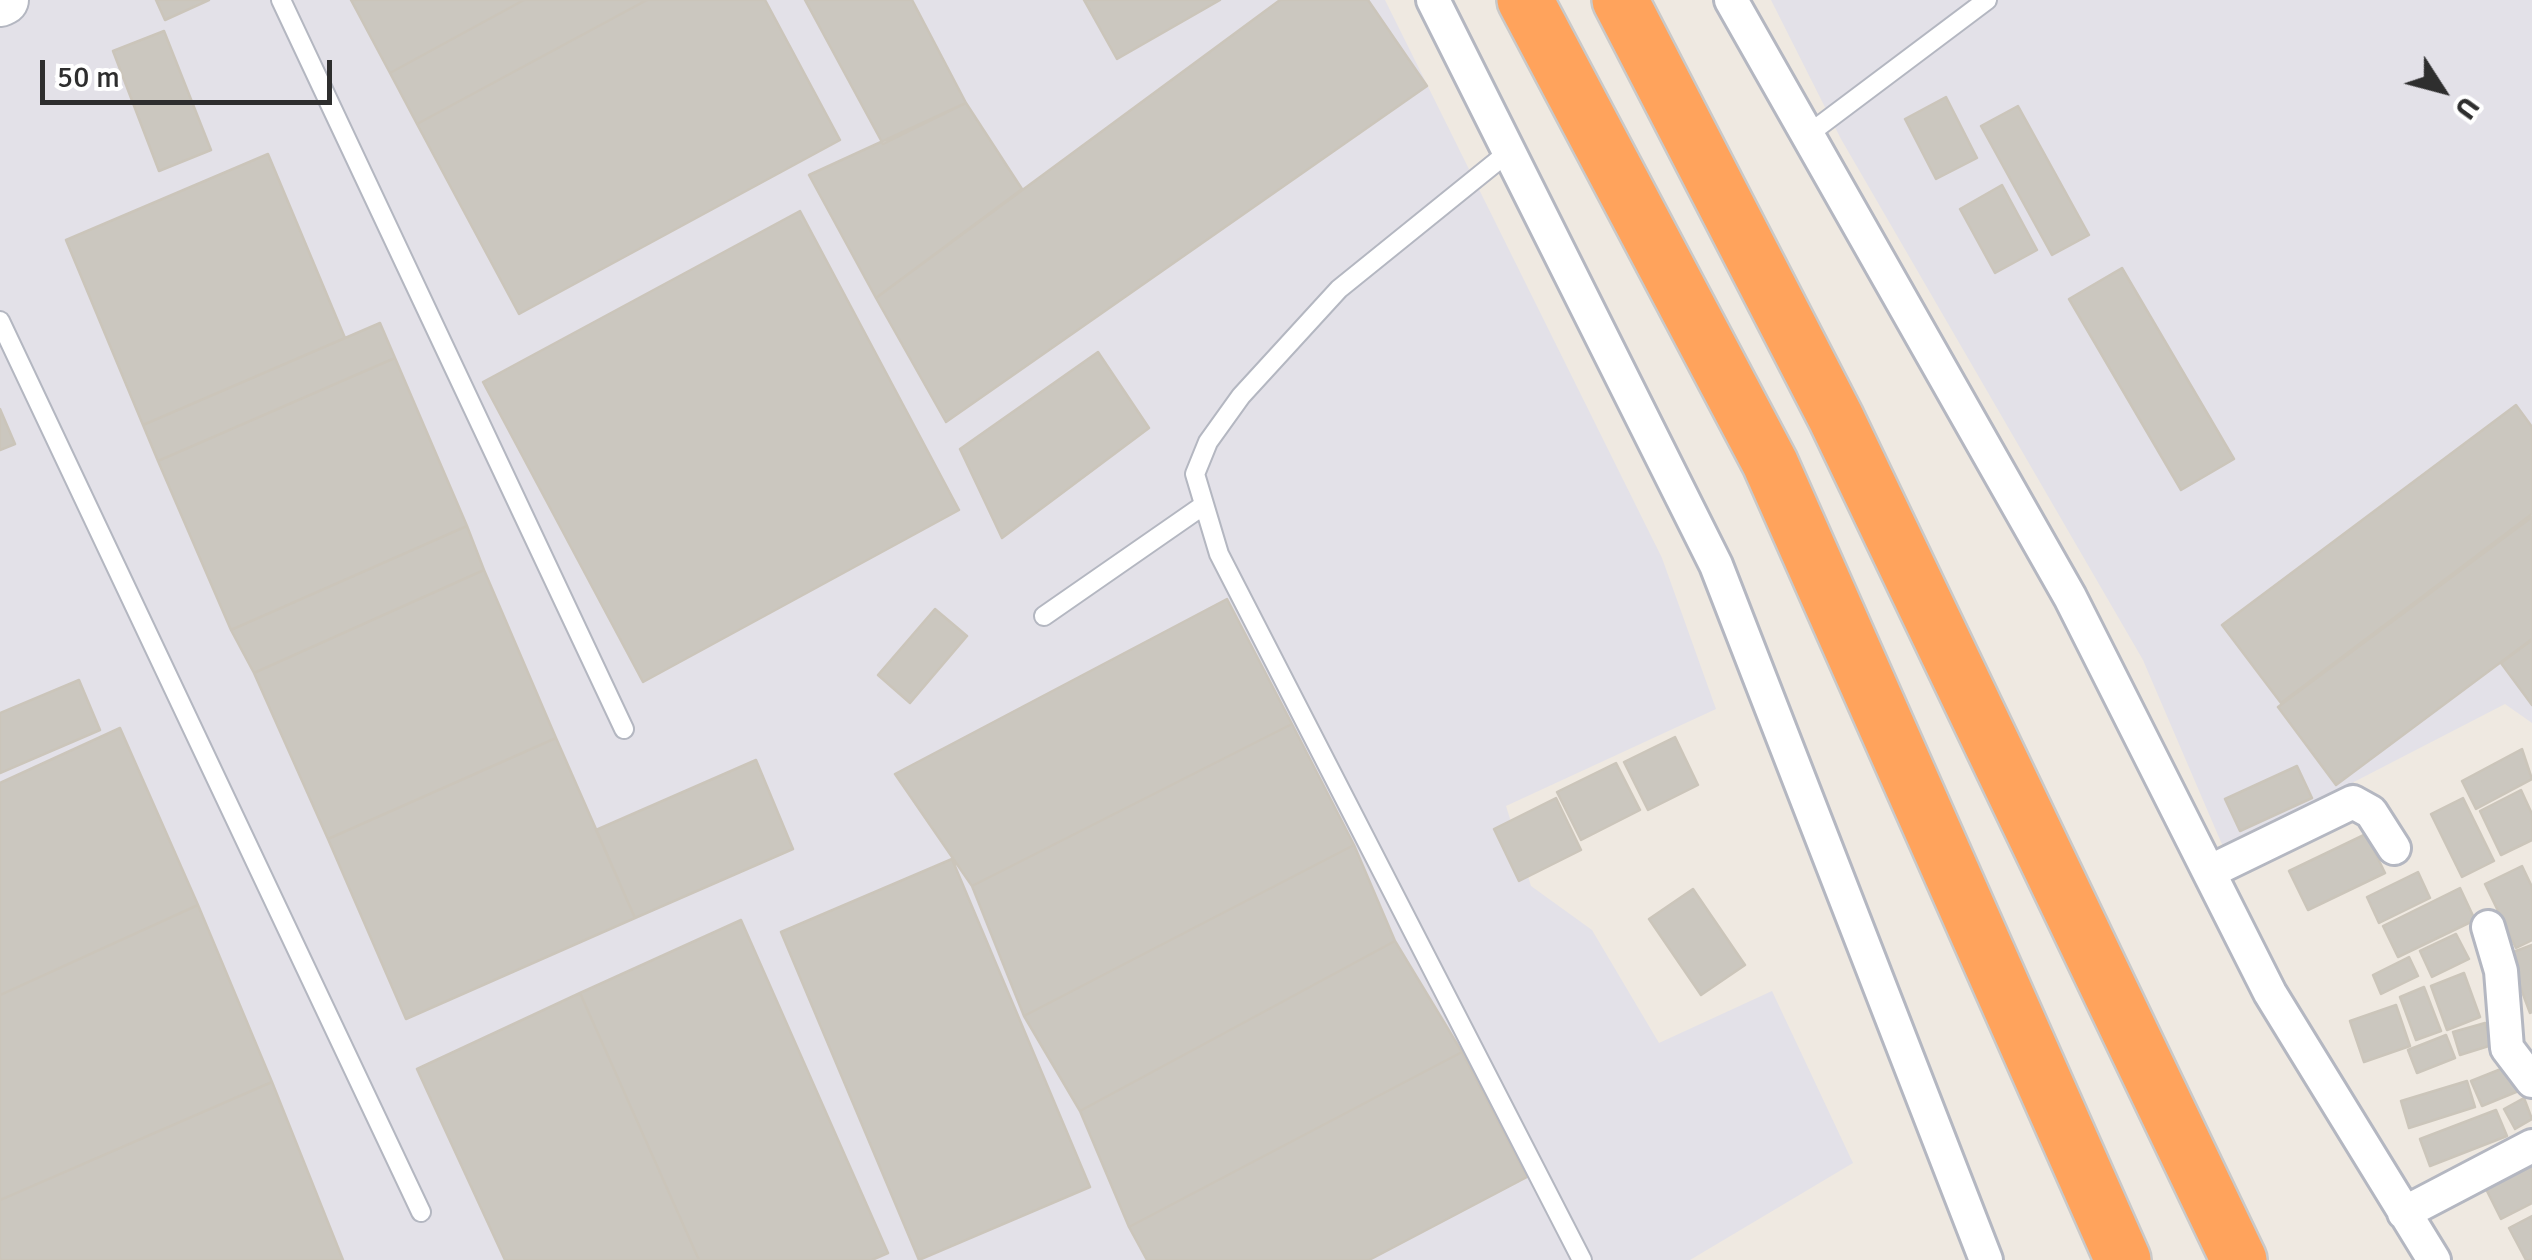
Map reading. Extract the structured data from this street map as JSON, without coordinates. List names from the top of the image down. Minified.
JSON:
{"scale_bar":"50 m","north":"bottom right"}
